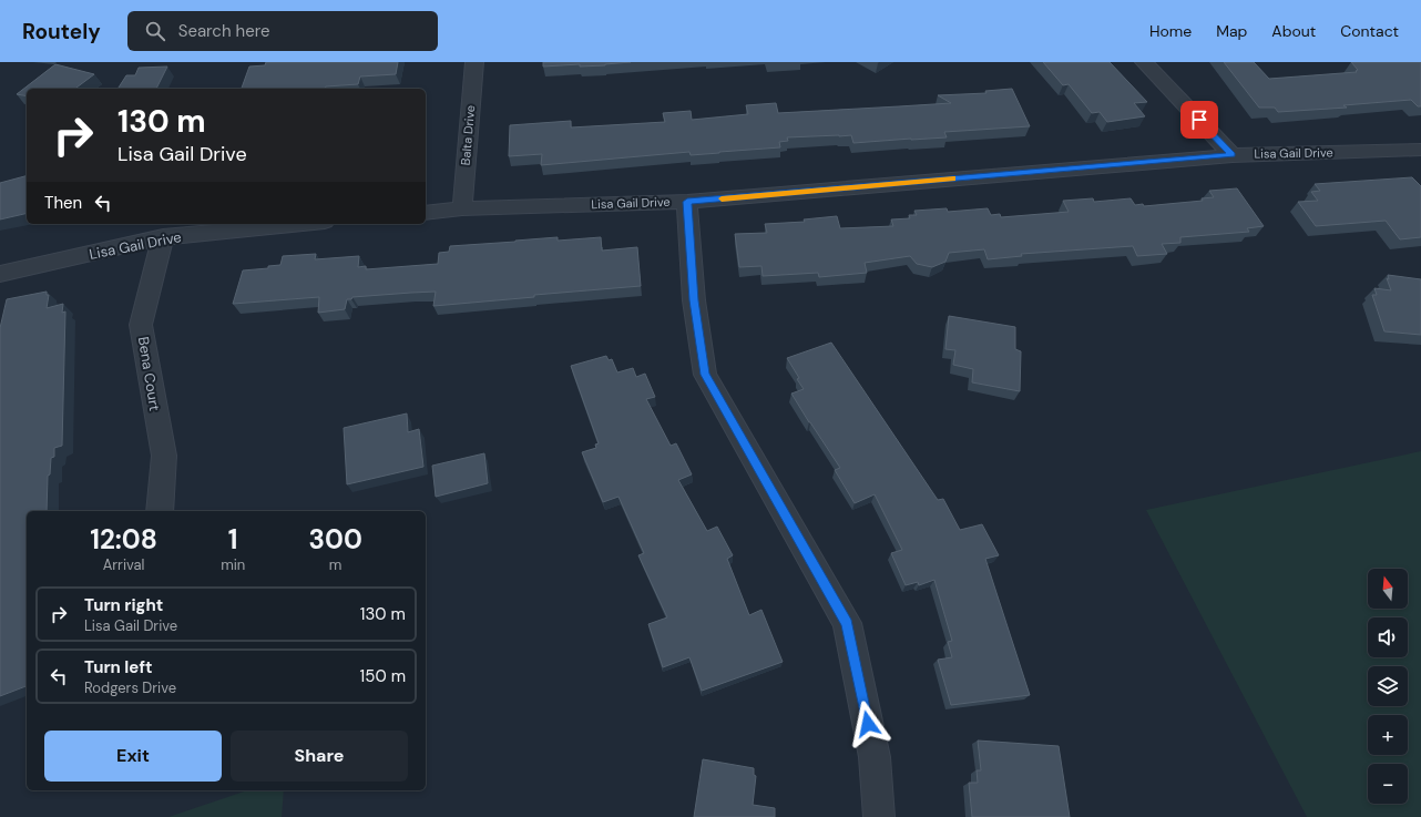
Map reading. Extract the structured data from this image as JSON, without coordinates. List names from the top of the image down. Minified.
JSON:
{"streets":{"street":["Balta Drive","Lisa Gail Drive","Bena Court"]},"crossings":[["Balta Drive","Lisa Gail Drive"],["Lisa Gail Drive","Bena Court"]],"north":"top","page":{"header":"Routely","search":"Search here","nav":["Home","Map","About","Contact"],"turn":["130 m","Lisa Gail Drive"],"then":"Then","eta":["12:08","Arrival","1","min","300","m"],"map_buttons":["+","−"],"list":[{"name":"Turn right","note":"Lisa Gail Drive","value":"130 m"},{"name":"Turn left","note":"Rodgers Drive","value":"150 m"}],"buttons":["Exit","Share"]}}
